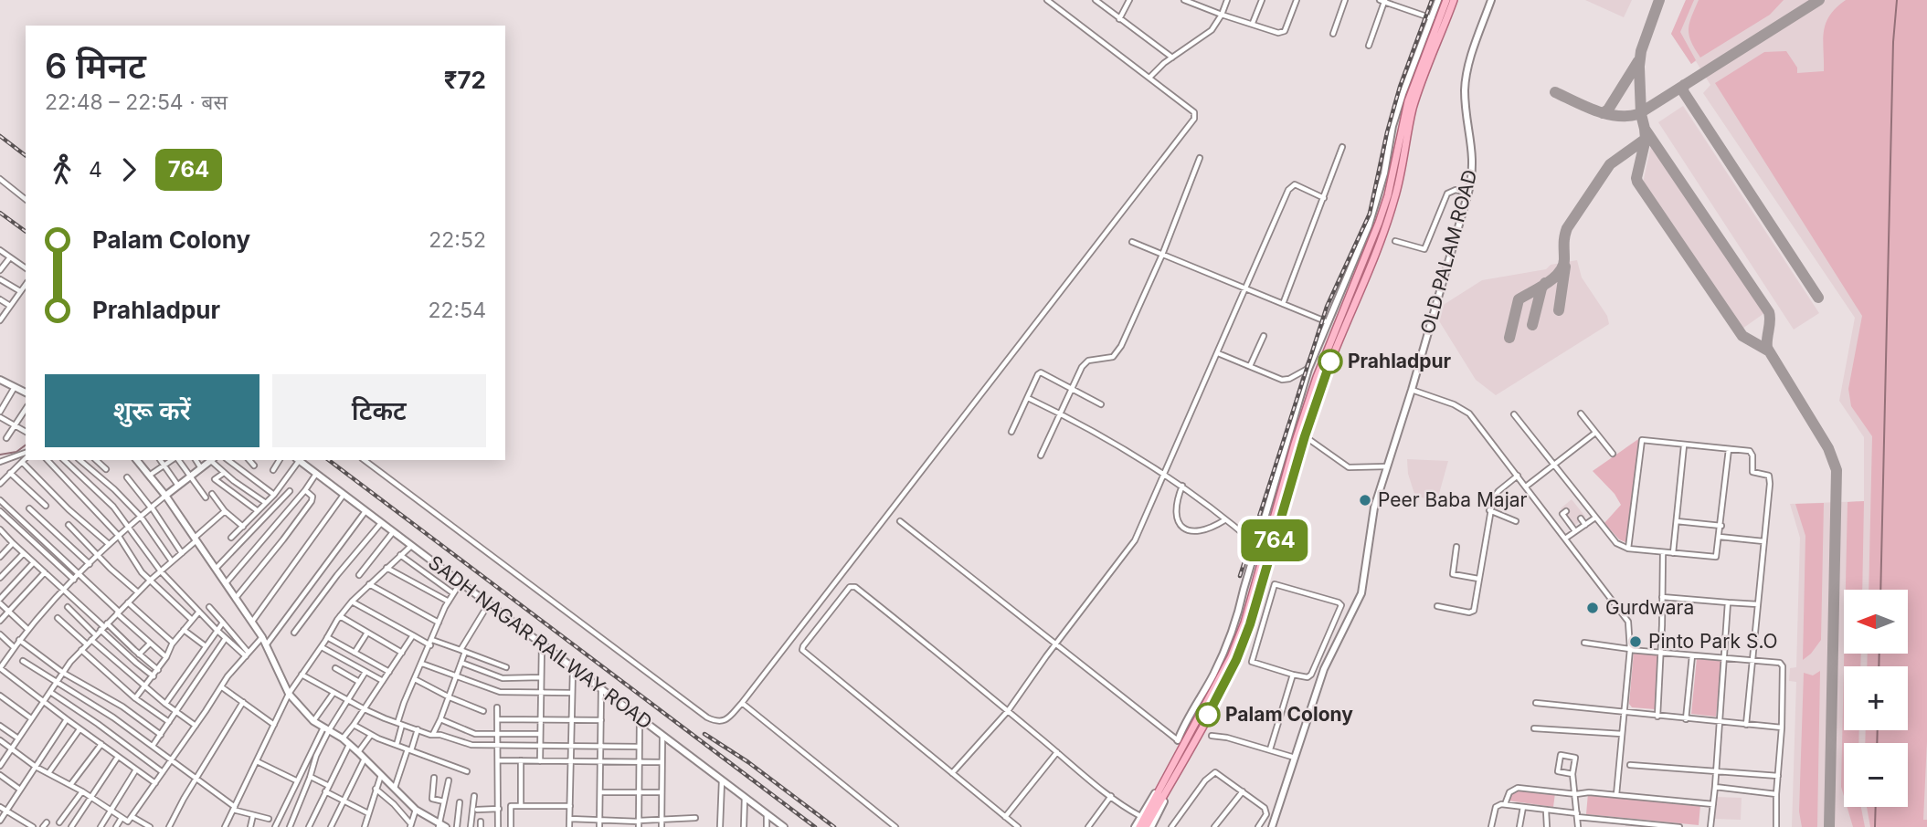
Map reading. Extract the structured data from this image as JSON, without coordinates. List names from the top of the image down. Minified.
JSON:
{"streets":{"street":["OLD PALAM ROAD","SADH NAGAR RAILWAY ROAD"]},"places":["Prahladpur","Peer Baba Majar","Gurdwara","Pinto Park S.O","Palam Colony"],"lines":["bus line 764"],"north":"left","page":{"on_map":"764","heading":["6 मिनट","22:48 – 22:54 · बस","₹72"],"legs":["4","764"],"list":[{"name":"Palam Colony","value":"22:52"},{"name":"Prahladpur","value":"22:54"}],"buttons":["शुरू करें","टिकट"],"map_buttons":["+","−"]}}
